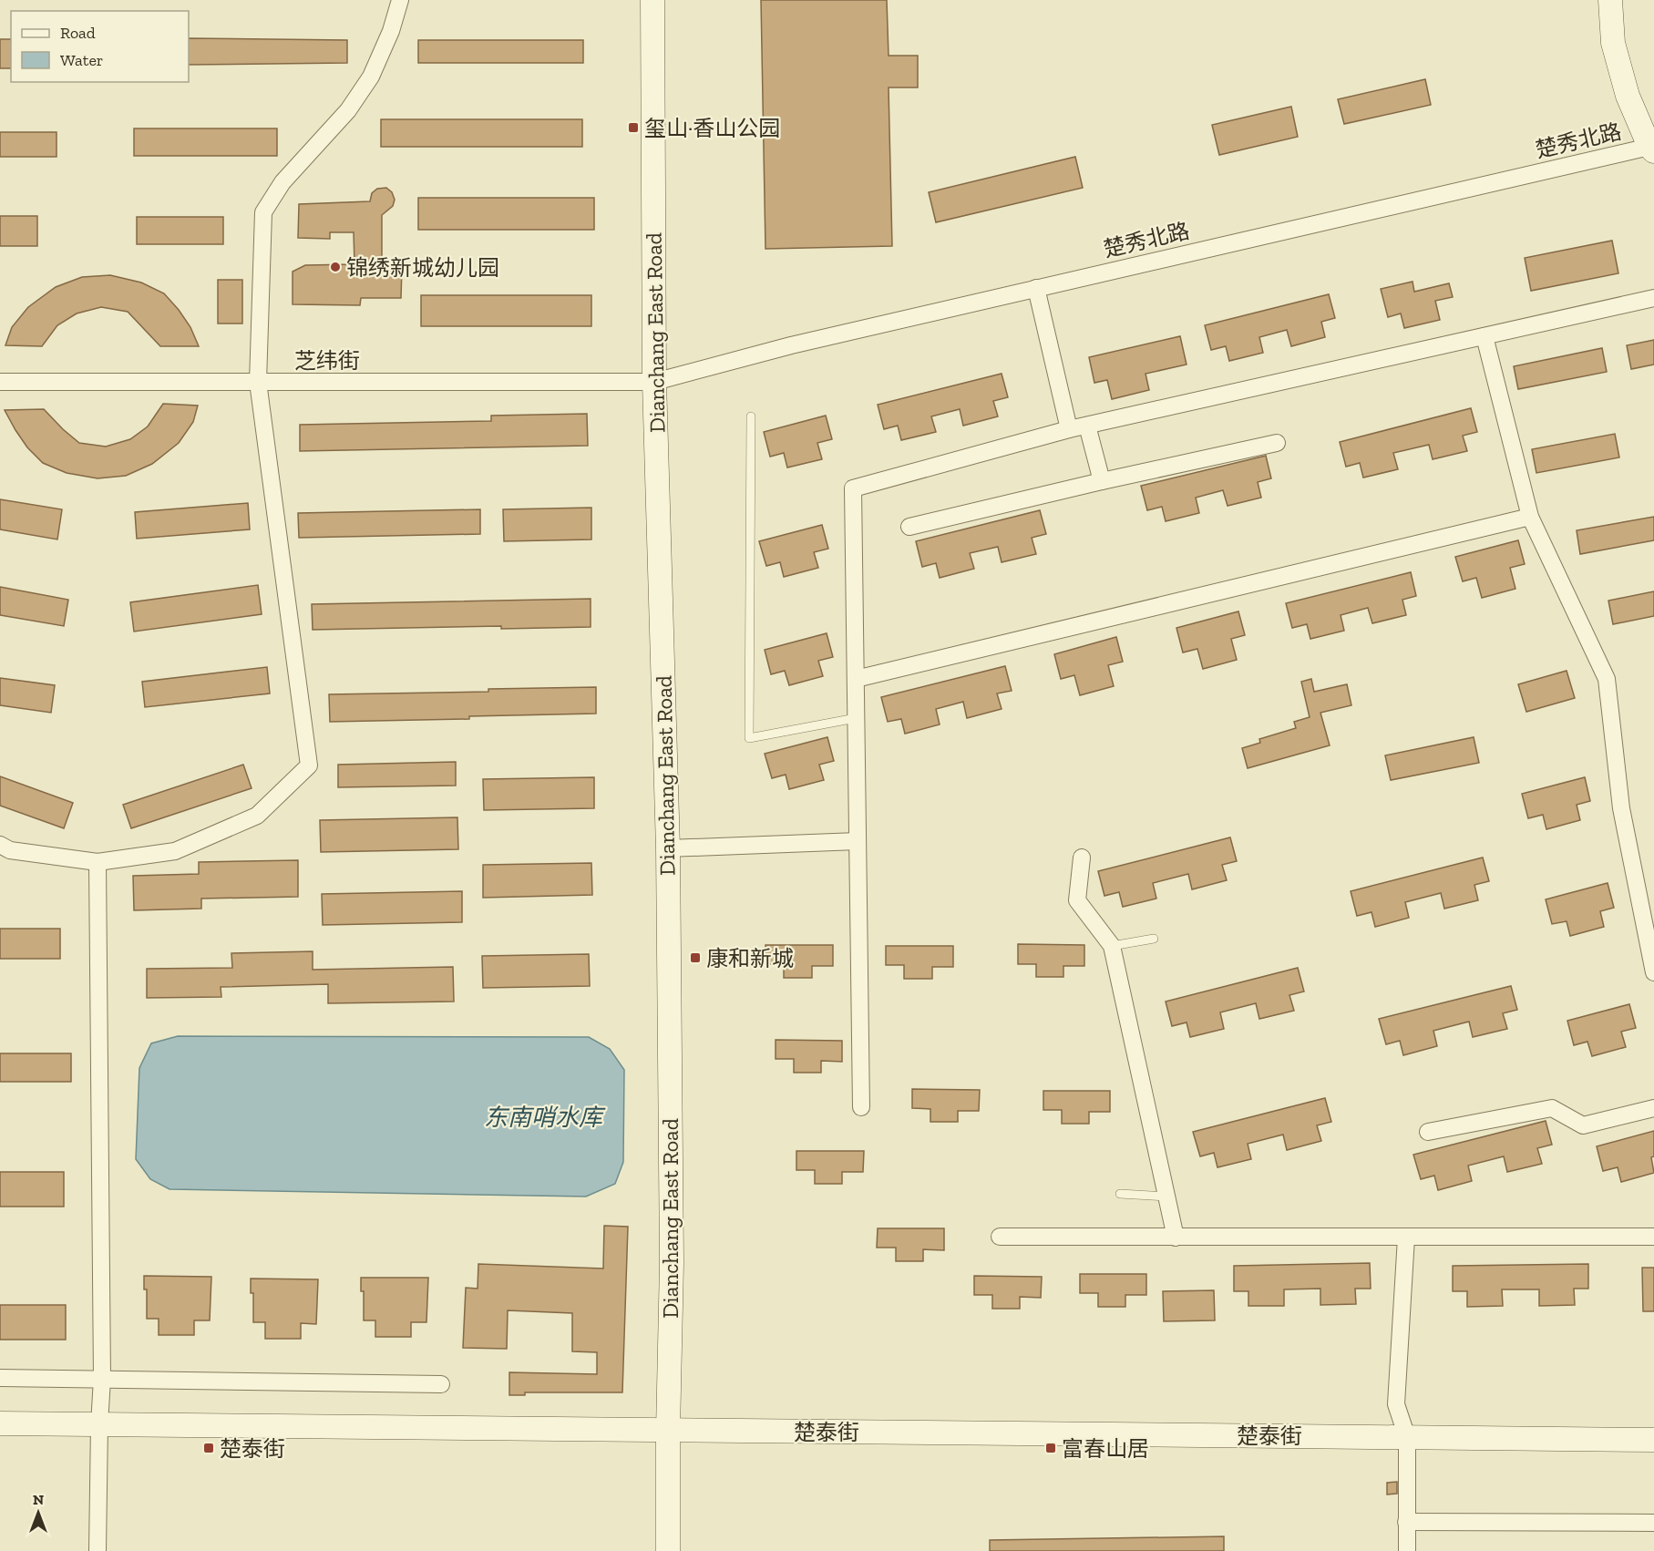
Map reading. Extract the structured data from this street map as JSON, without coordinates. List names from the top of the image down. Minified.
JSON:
{"streets":{"street":["楚秀北路","Dianchang East Road","芝纬街","楚泰街"]},"crossings":[["楚秀北路","Dianchang East Road"],["楚秀北路","芝纬街"],["Dianchang East Road","芝纬街"],["Dianchang East Road","楚泰街"]],"water":["东南哨水库"],"places":{"transit":["玺山·香山公园","康和新城","楚泰街","富春山居"],"other":["锦绣新城幼儿园"]},"legend":["Road","Water"],"north":"top"}
